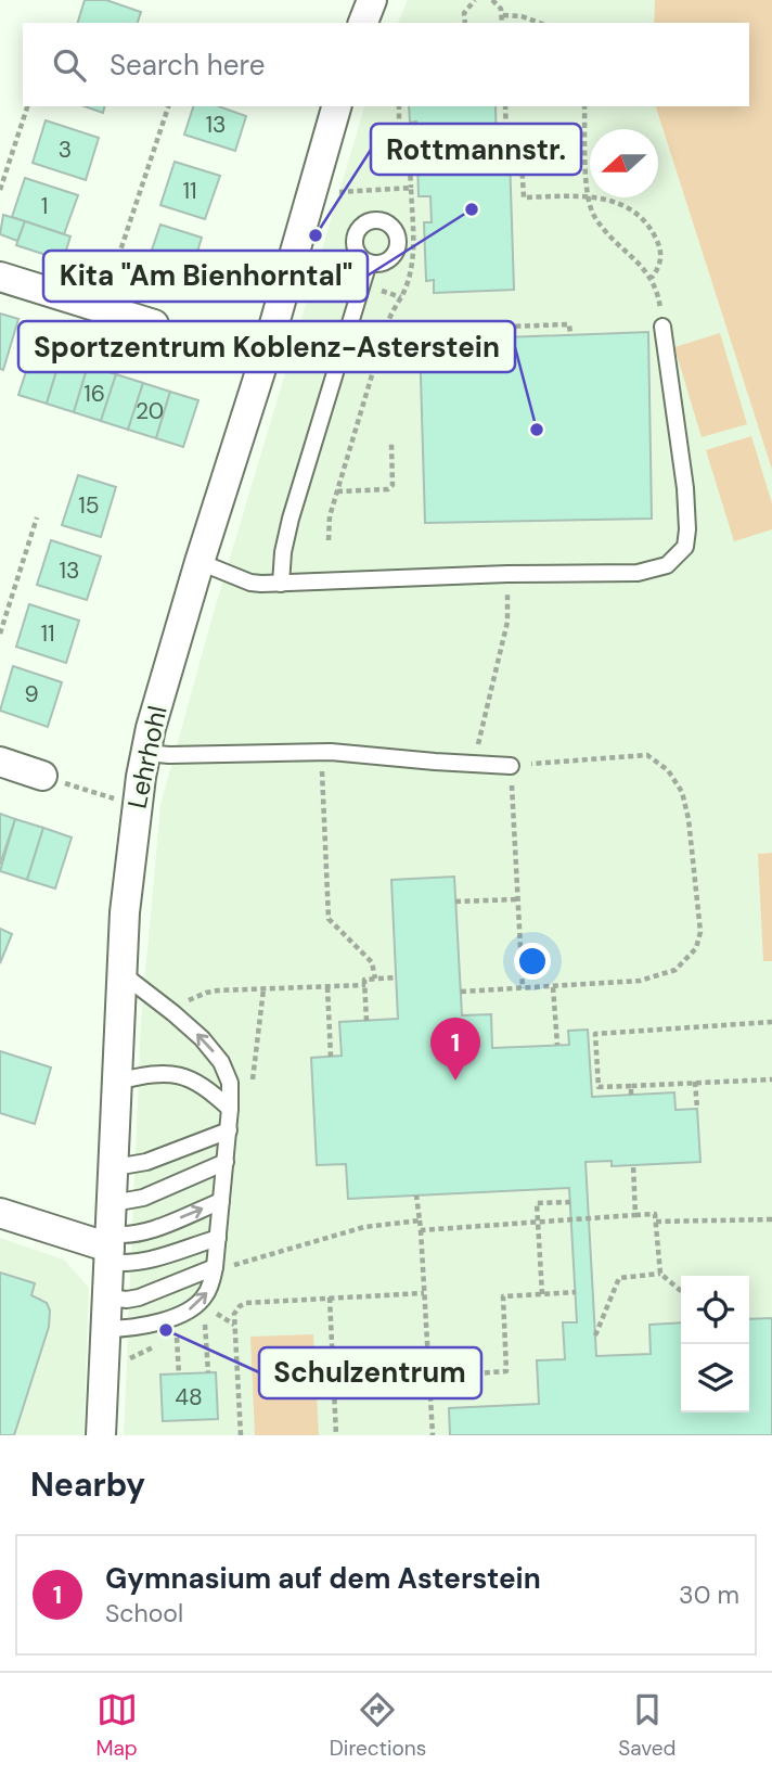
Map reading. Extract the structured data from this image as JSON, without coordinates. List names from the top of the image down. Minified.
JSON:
{"streets":{"street":["Lehrhohl"]},"places":["Kita \"Am Bienhorntal\"","Rottmannstr.","Sportzentrum Koblenz-Asterstein","Schulzentrum"],"house_numbers":["13","3","11","1","16","20","15","13","11","9","48"],"north":"left","page":{"search":"Search here","pins":"1","heading":"Nearby","list":[{"mark":"1","name":"Gymnasium auf dem Asterstein","note":"School","value":"30 m"}],"nav":["Map","Directions","Saved"]}}
